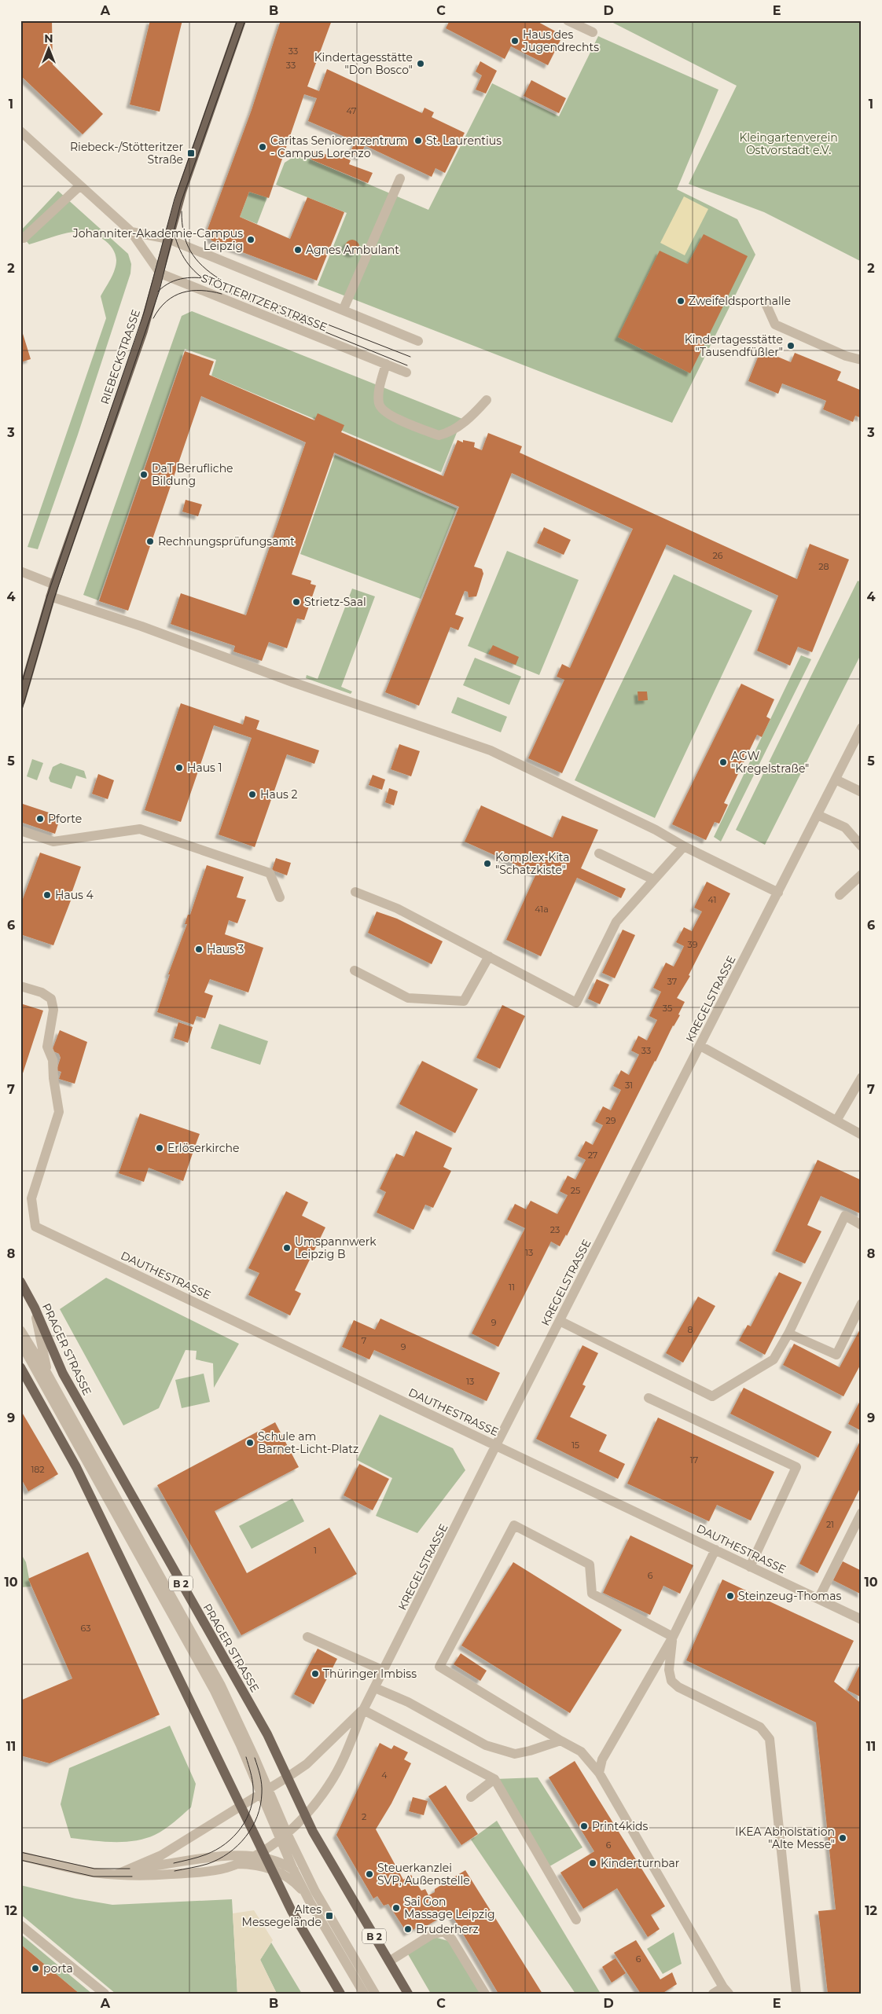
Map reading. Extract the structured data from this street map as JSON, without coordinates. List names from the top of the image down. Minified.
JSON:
{"streets":{"main road":["RIEBECKSTRASSE","PRAGER STRASSE","B 2"],"street":["STÖTTERITZER STRASSE","KREGELSTRASSE","DAUTHESTRASSE"]},"crossings":[["STÖTTERITZER STRASSE","RIEBECKSTRASSE"],["KREGELSTRASSE","DAUTHESTRASSE"],["KREGELSTRASSE","PRAGER STRASSE"]],"parks":["Kleingartenverein Ostvorstadt e.V."],"places":{"other":["Haus des Jugendrechts","Kindertagesstätte \"Don Bosco\"","St. Laurentius","Caritas Seniorenzentrum - Campus Lorenzo","Johanniter-Akademie-Campus Leipzig","Agnes Ambulant","Zweifeldsporthalle","Kindertagesstätte \"Tausendfüßler\"","DaT Berufliche Bildung","Rechnungsprüfungsamt","Strietz-Saal","AGW \"Kregelstraße\"","Haus 1","Haus 2","Pforte","Komplex-Kita \"Schatzkiste\"","Haus 4","Haus 3","Erlöserkirche","Umspannwerk Leipzig B","Schule am Barnet-Licht-Platz","Steinzeug-Thomas","Thüringer Imbiss","Print4kids","IKEA Abholstation \"Alte Messe\"","Kinderturnbar","Steuerkanzlei SVP, Außenstelle","Sai Gon Massage Leipzig","Bruderherz","porta"],"transit":["Riebeck-/Stötteritzer Straße","Altes Messegelände"]},"house_numbers":["33","33","47","26","28","41","41a","39","37","35","33","31","29","27","25","23","13","11","9","8","7","9","13","15","17","182","21","1","6","63","4","2","6","6"],"north":"top","grid":{"columns":["A","B","C","D","E"],"rows":["1","2","3","4","5","6","7","8","9","10","11","12"]}}
